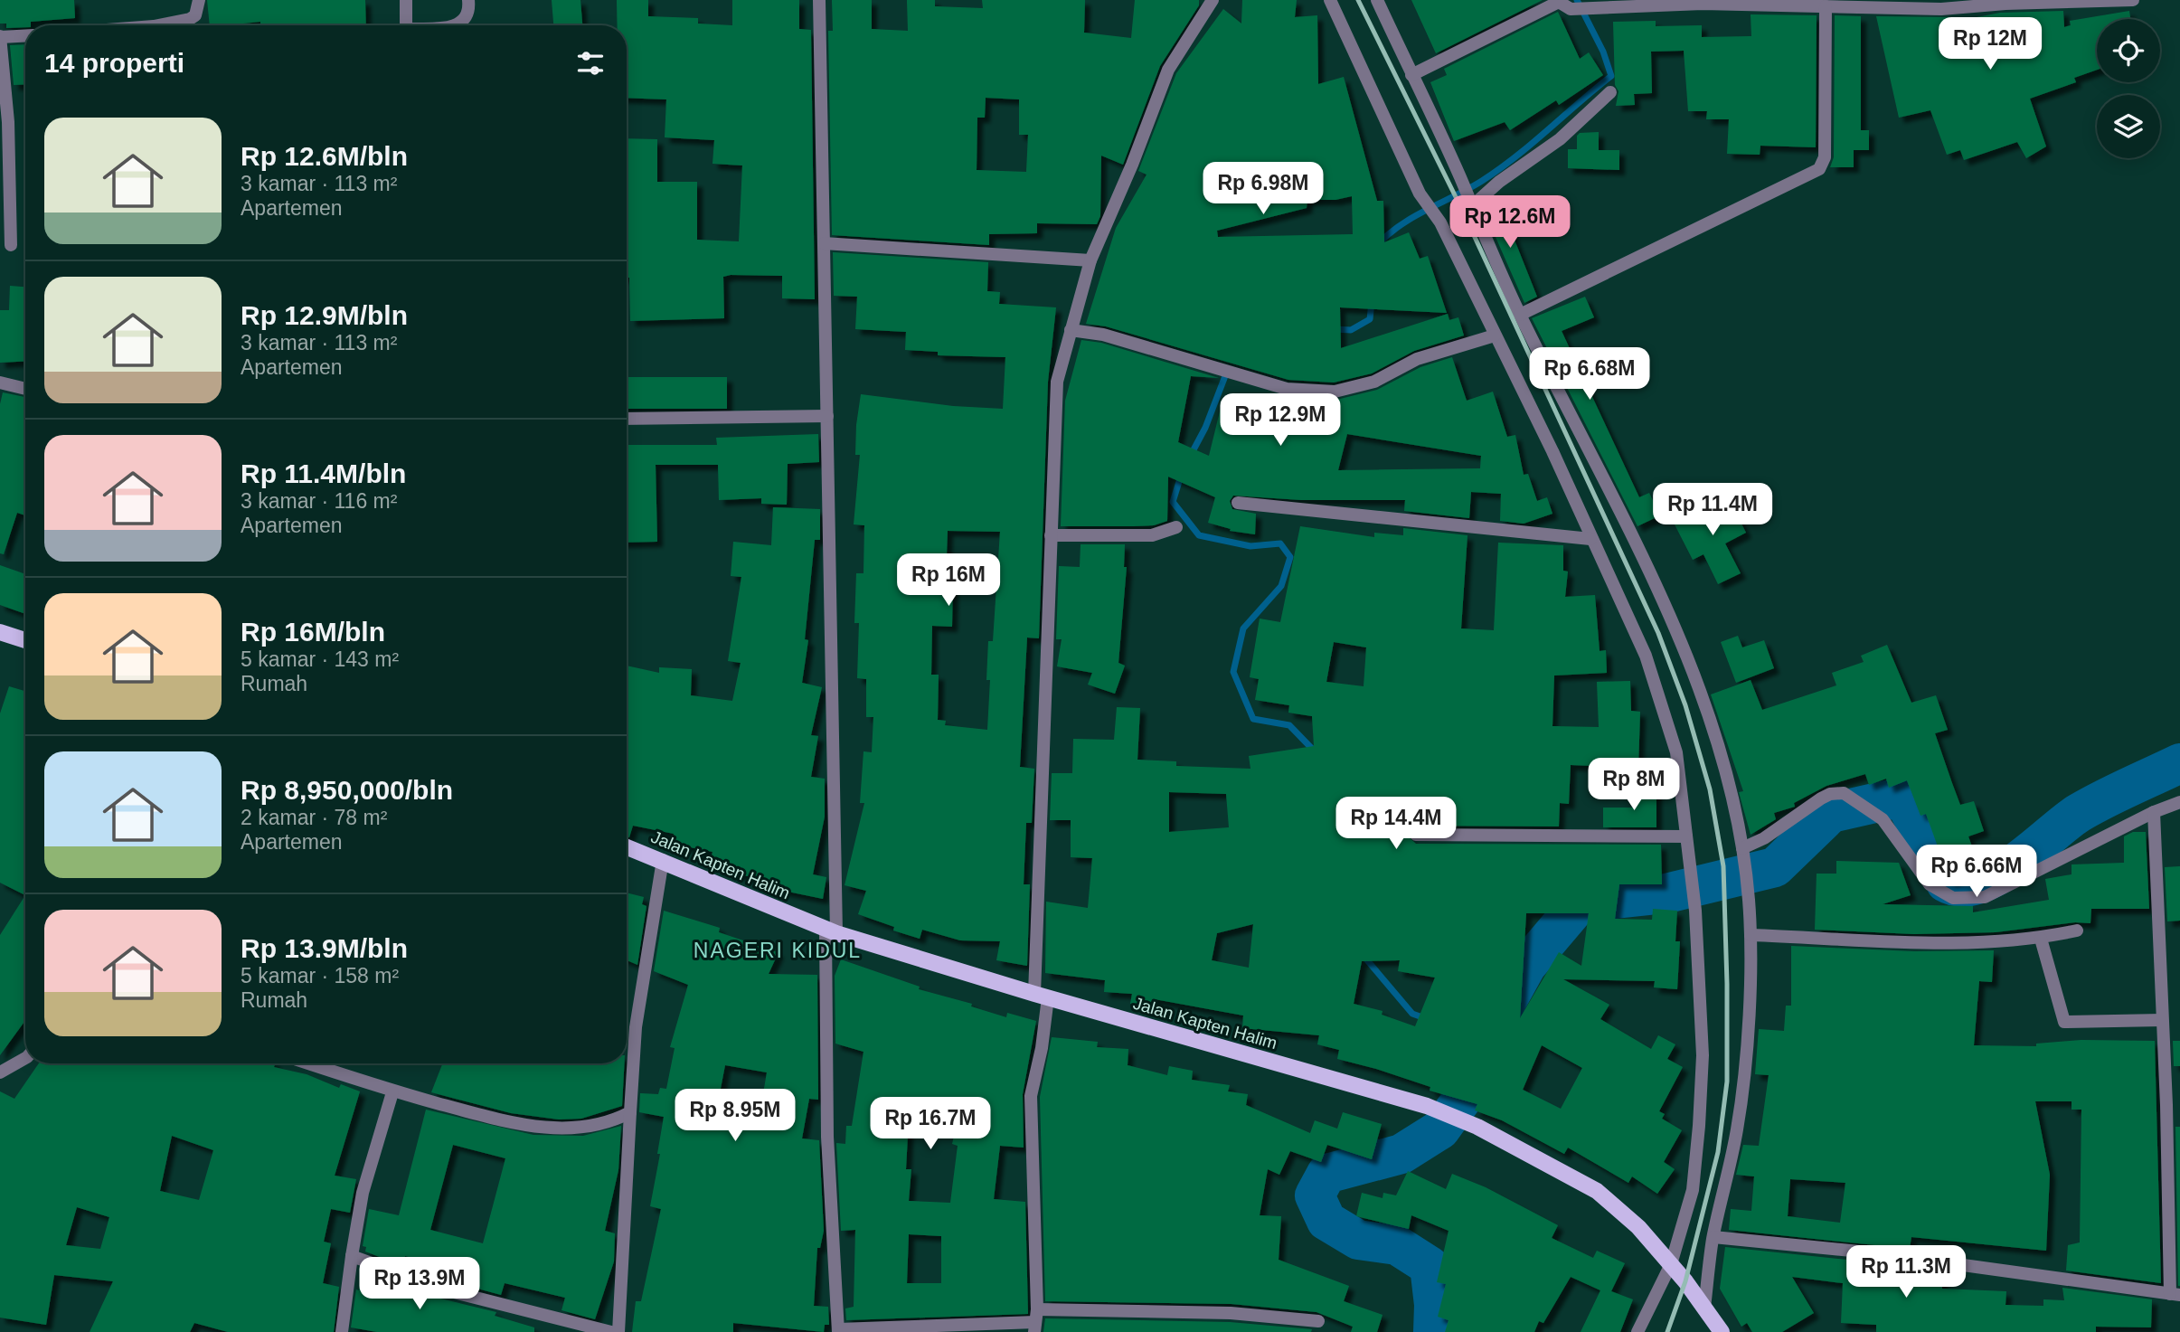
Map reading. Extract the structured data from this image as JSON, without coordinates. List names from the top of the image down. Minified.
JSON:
{"streets":{"main road":["Jalan Kapten Halim"]},"districts":["NAGERI KIDUL"],"page":{"price":["Rp 12M","Rp 6.98M","Rp 12.6M","Rp 6.68M","Rp 12.9M","Rp 11.4M","Rp 16M","Rp 8M","Rp 14.4M","Rp 6.66M","Rp 8.95M","Rp 16.7M","Rp 11.3M","Rp 13.9M"],"heading":"14 properti","list":[{"name":"Rp 12.6M/bln","note":"3 kamar · 113 m² · Apartemen"},{"name":"Rp 12.9M/bln","note":"3 kamar · 113 m² · Apartemen"},{"name":"Rp 11.4M/bln","note":"3 kamar · 116 m² · Apartemen"},{"name":"Rp 16M/bln","note":"5 kamar · 143 m² · Rumah"},{"name":"Rp 8,950,000/bln","note":"2 kamar · 78 m² · Apartemen"},{"name":"Rp 13.9M/bln","note":"5 kamar · 158 m² · Rumah"}]}}
